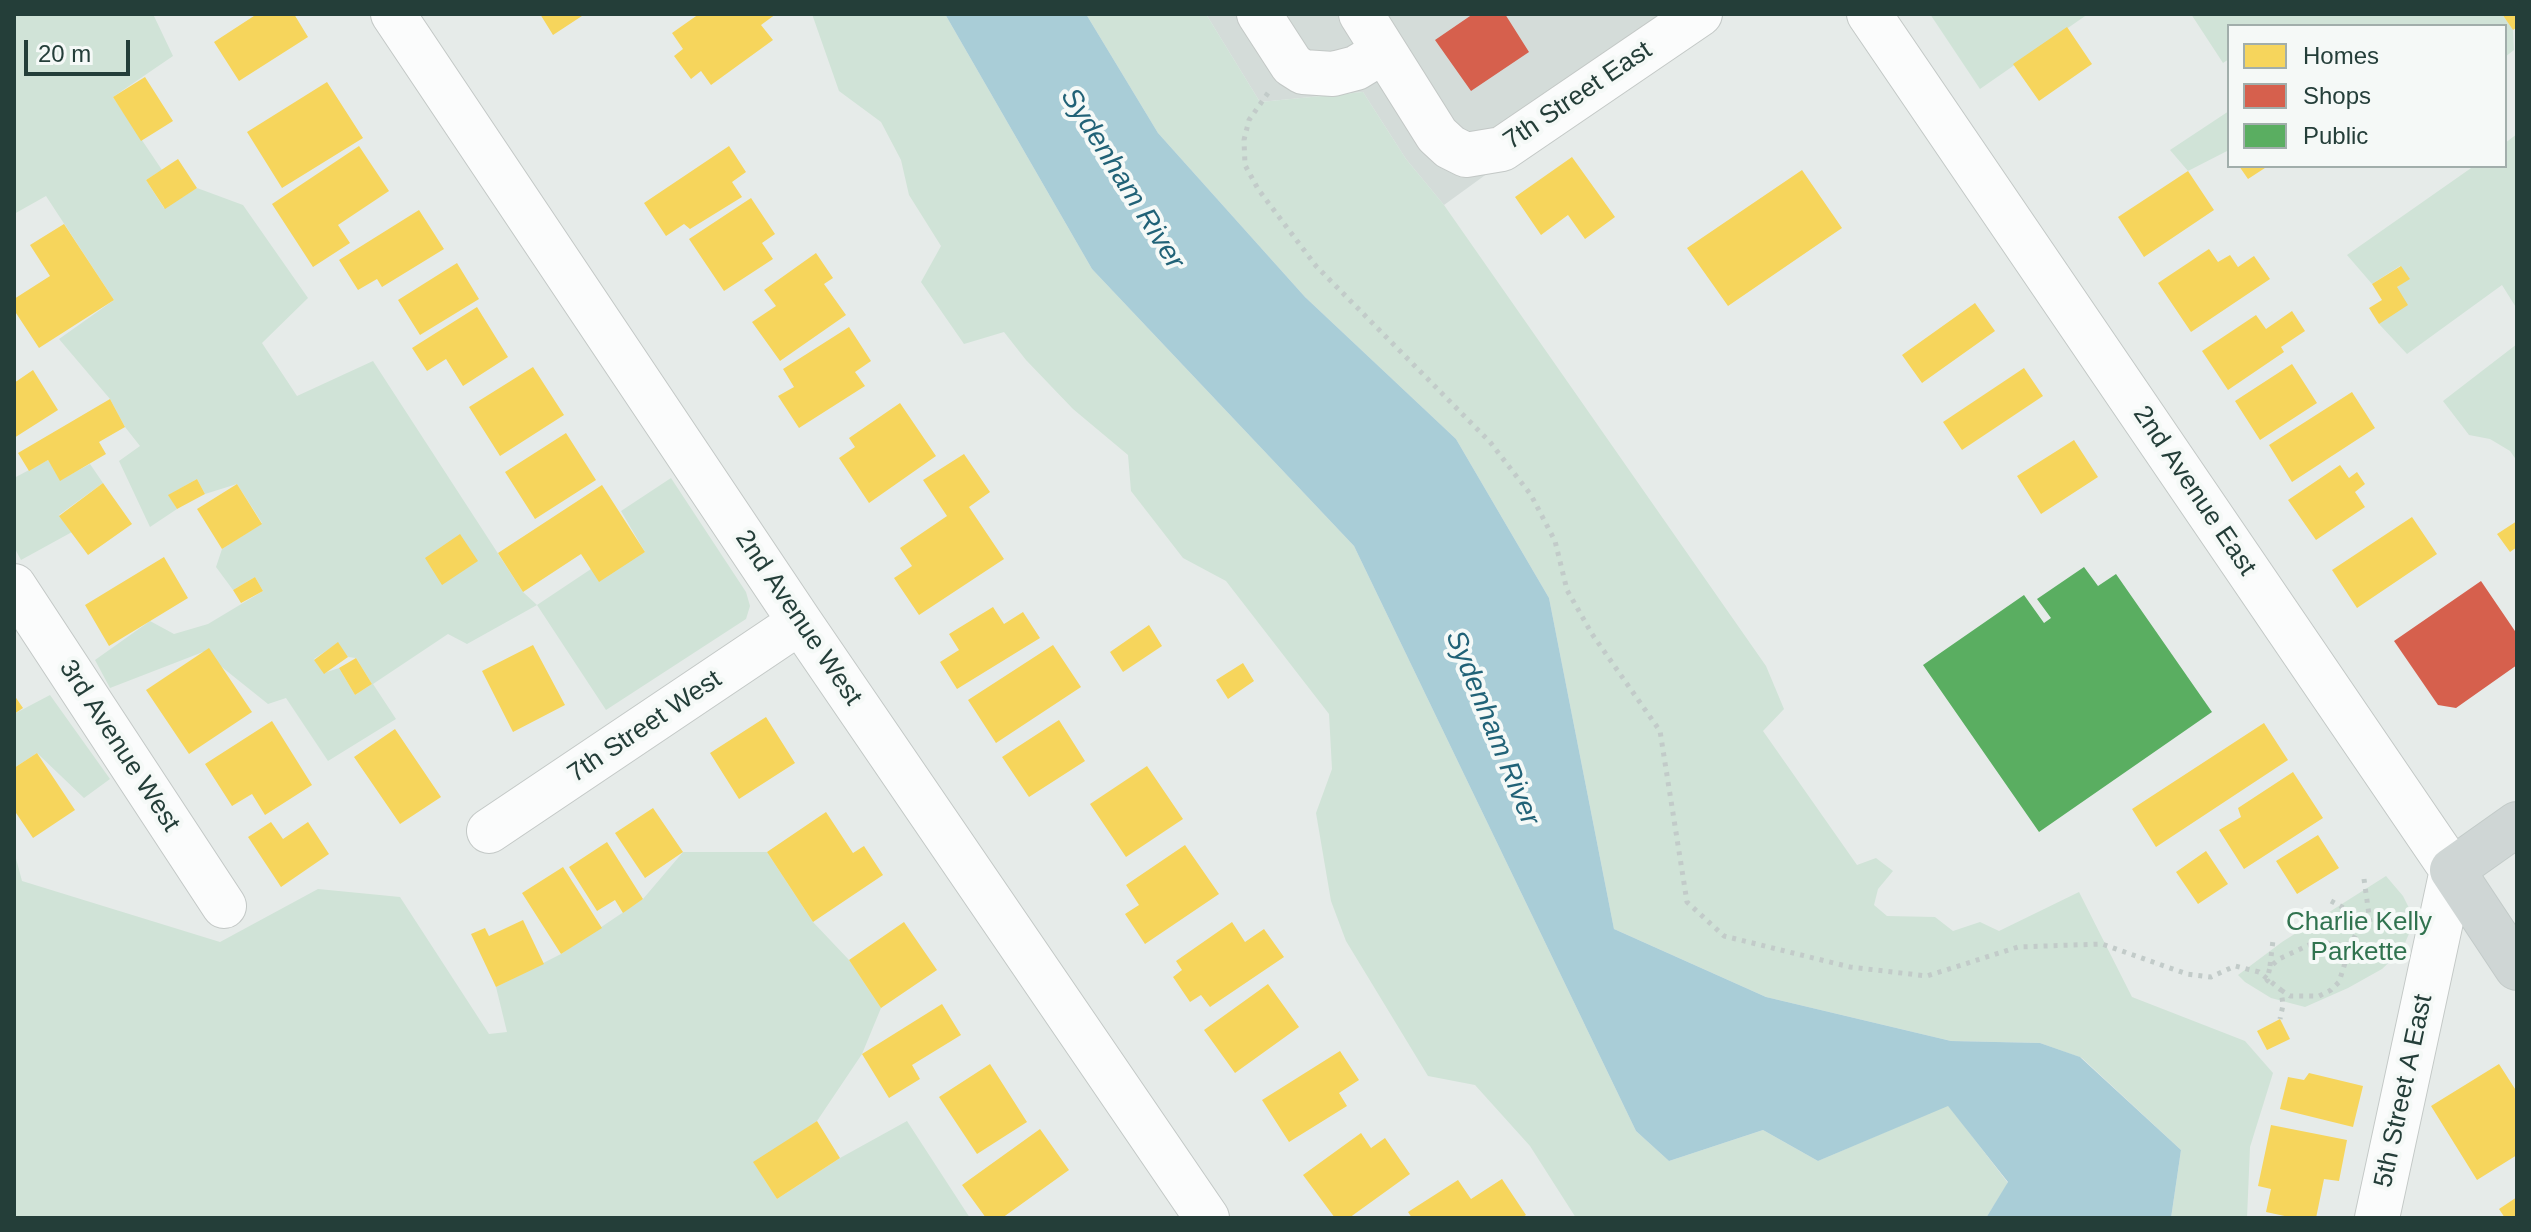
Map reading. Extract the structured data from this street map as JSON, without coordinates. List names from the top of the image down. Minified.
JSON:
{"streets":{"main road":["2nd Avenue East"],"street":["7th Street East","2nd Avenue West","7th Street West","3rd Avenue West","5th Street A East"]},"crossings":[["2nd Avenue East","5th Street A East"],["2nd Avenue West","7th Street West"]],"water":["Sydenham River"],"parks":["Charlie Kelly Parkette"],"legend":["Homes","Shops","Public"],"scale_bar":"20 m"}
